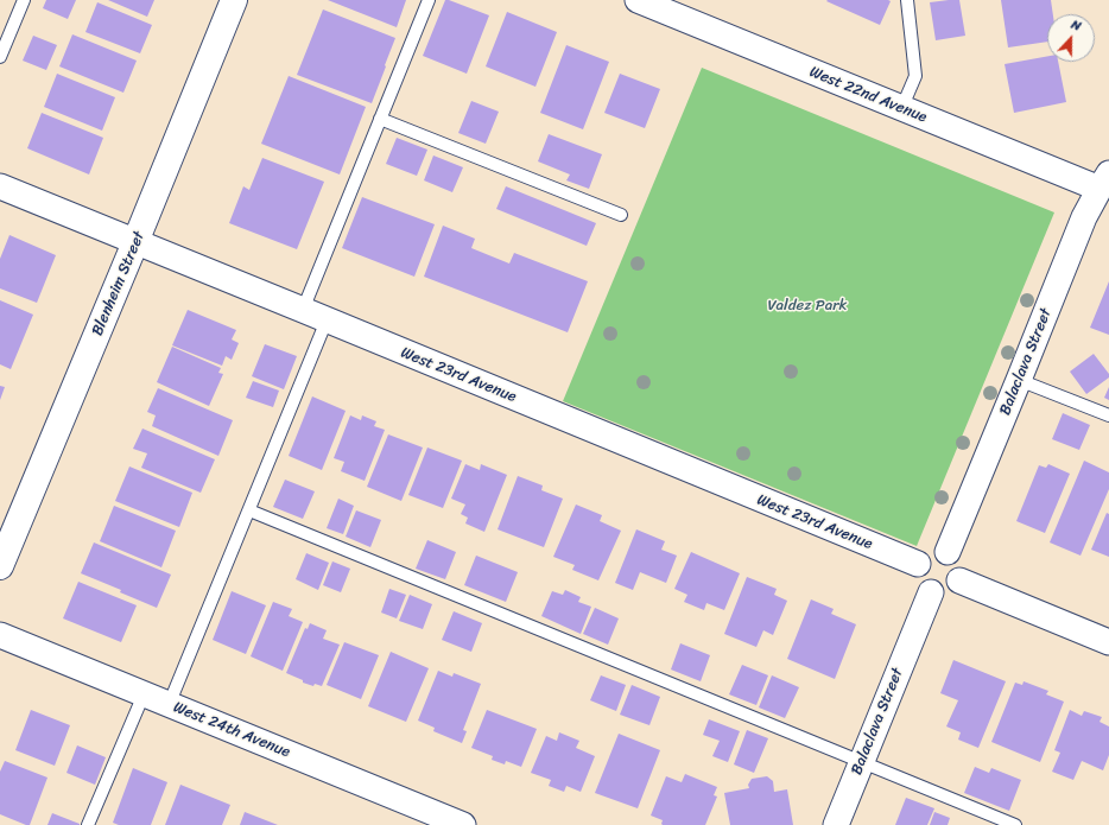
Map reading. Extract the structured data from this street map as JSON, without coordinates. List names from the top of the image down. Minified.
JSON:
{"streets":{"street":["West 22nd Avenue","Blenheim Street","Balaclava Street","West 23rd Avenue","West 24th Avenue"]},"crossings":[["West 22nd Avenue","Balaclava Street"],["Blenheim Street","West 23rd Avenue"],["Balaclava Street","West 23rd Avenue"]],"parks":["Valdez Park"],"north":"top"}
